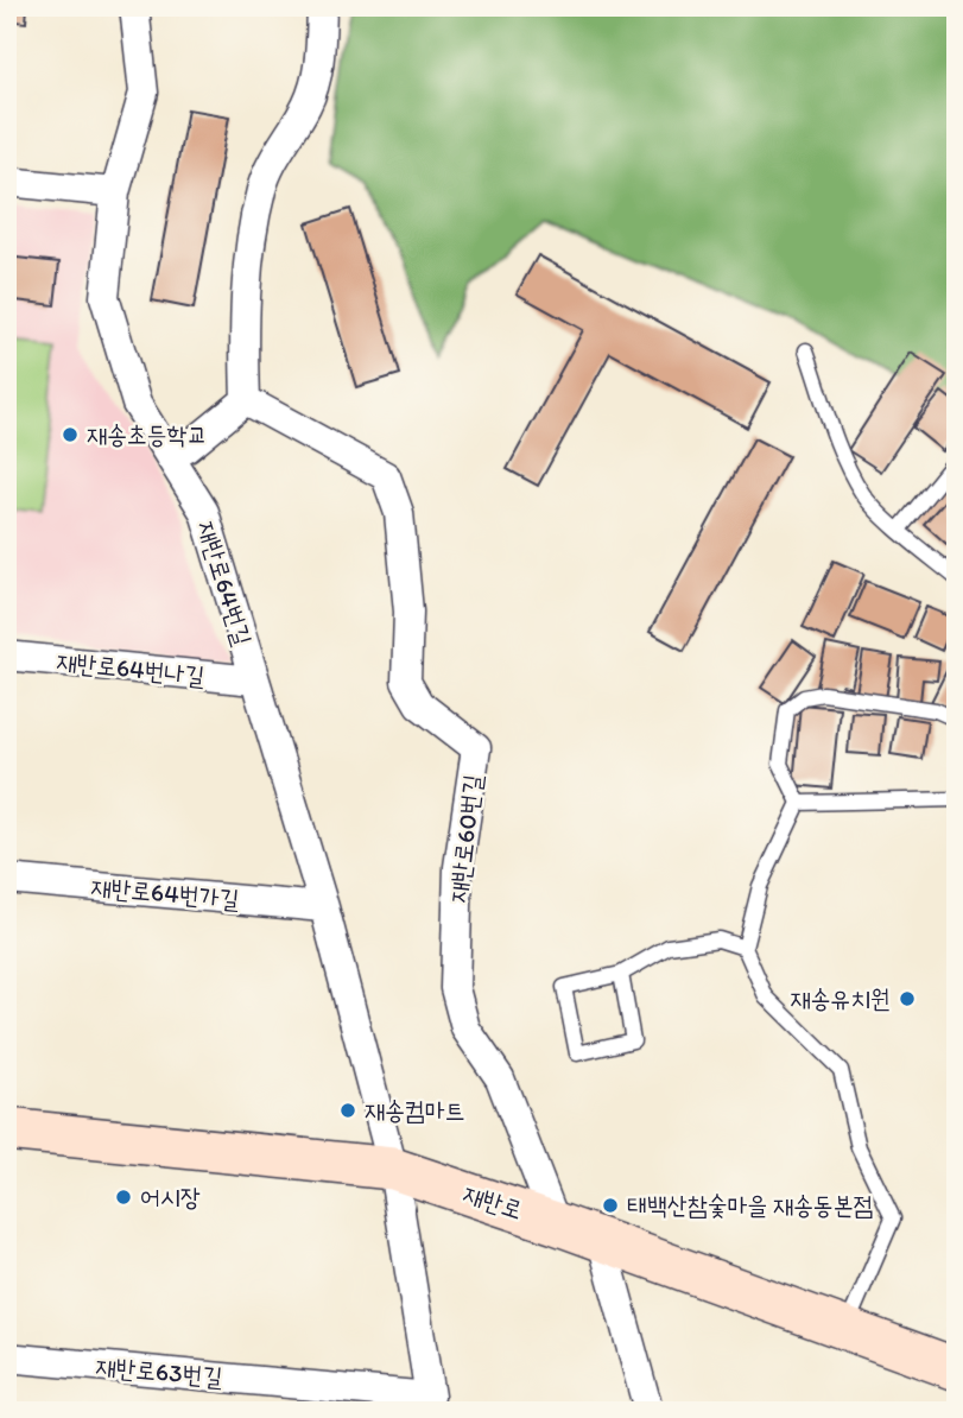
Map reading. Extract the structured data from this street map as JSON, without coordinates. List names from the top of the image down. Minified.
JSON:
{"streets":{"main road":["재반로"],"street":["재반로64번길","재반로64번나길","재반로60번길","재반로64번가길","재반로63번길"]},"crossings":[["재반로64번길","재반로64번나길"],["재반로64번길","재반로64번가길"],["재반로64번길","재반로"],["재반로64번길","재반로63번길"],["재반로60번길","재반로"],["재반로","재반로63번길"]],"places":["재송초등학교","재송유치원","재송컴마트","어시장","태백산참숯마을 재송동본점"]}
